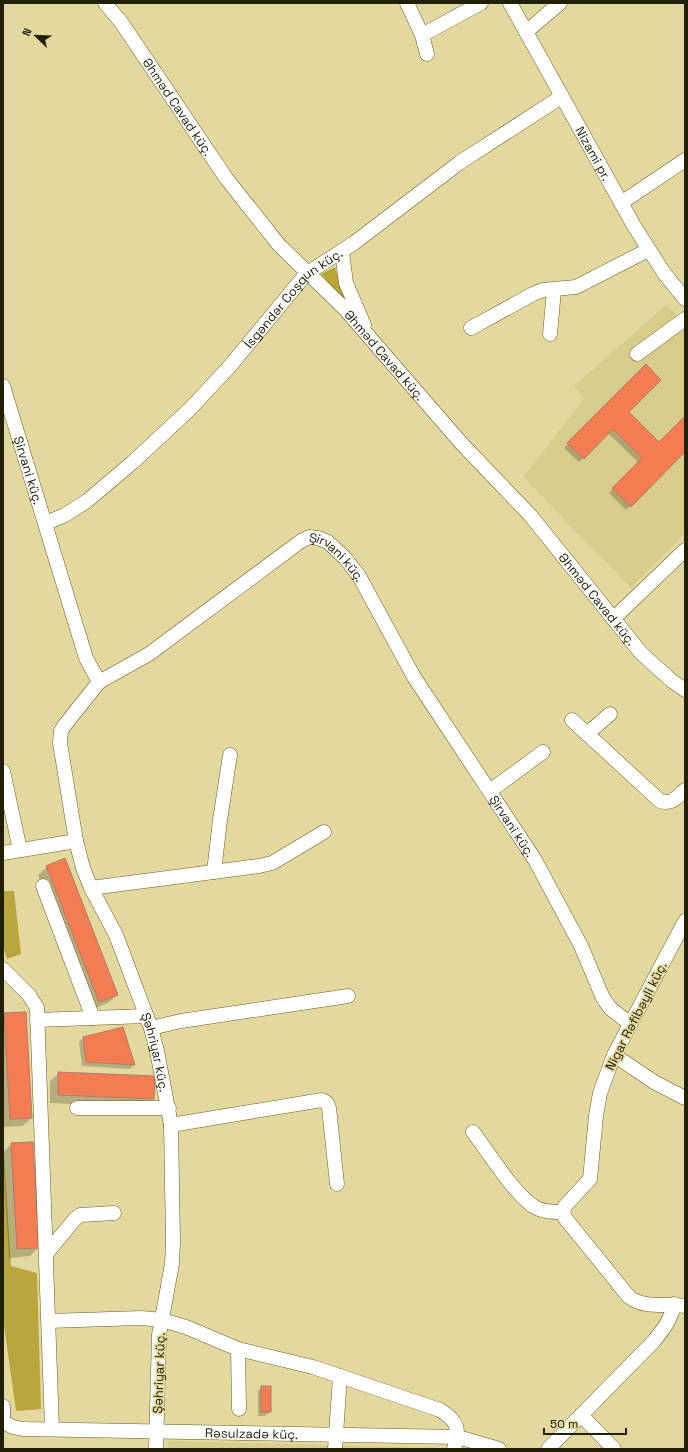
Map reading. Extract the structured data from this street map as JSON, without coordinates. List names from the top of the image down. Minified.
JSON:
{"streets":{"street":["Əhməd Cavad küç.","Nizami pr.","İsgəndər Coşqun küç.","Şirvani küç.","Nigar Rəfibəyli küç.","Şəhriyar küç.","Rəsulzadə küç."]},"crossings":[["Əhməd Cavad küç.","İsgəndər Coşqun küç."],["Nizami pr.","İsgəndər Coşqun küç."],["İsgəndər Coşqun küç.","Şirvani küç."],["Şirvani küç.","Nigar Rəfibəyli küç."],["Şirvani küç.","Şəhriyar küç."],["Şəhriyar küç.","Rəsulzadə küç."]],"scale_bar":"50 m","north":"top left"}
